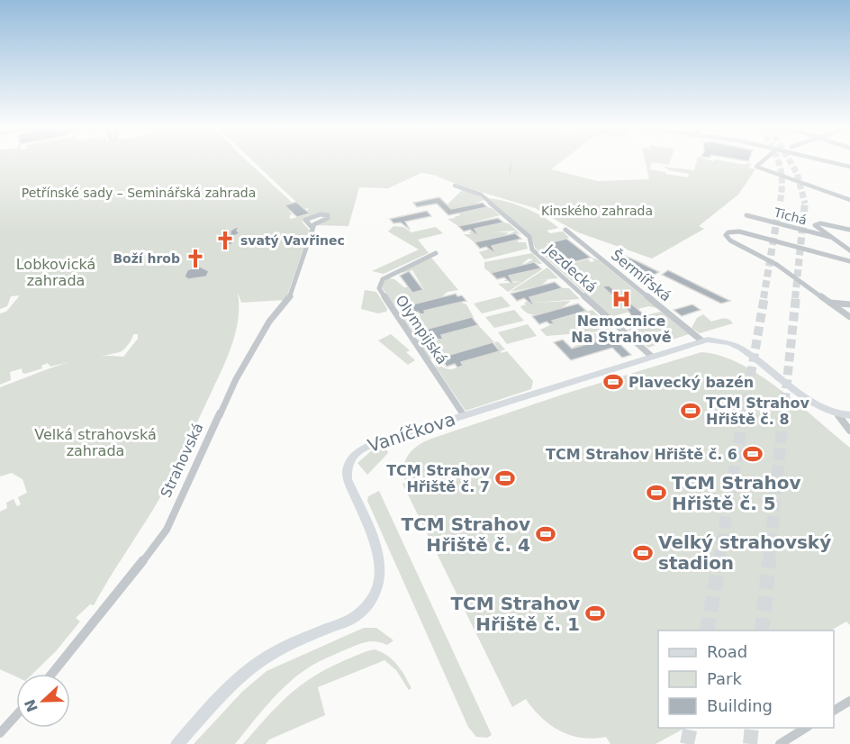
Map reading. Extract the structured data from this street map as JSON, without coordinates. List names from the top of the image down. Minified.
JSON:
{"streets":{"main road":["Vaníčkova"],"street":["Tichá","Jezdecká","Šermířská","Olympijská","Strahovská"]},"crossings":[["Jezdecká","Vaníčkova"],["Šermířská","Vaníčkova"],["Olympijská","Vaníčkova"]],"parks":["Petřínské sady – Seminářská zahrada","Kinského zahrada","Lobkovická zahrada","Velká strahovská zahrada"],"places":{"church":["svatý Vavřinec","Boží hrob"],"hospital":["Nemocnice Na Strahově"],"sports":["Plavecký bazén","TCM Strahov Hřiště č. 8","TCM Strahov Hřiště č. 6","TCM Strahov Hřiště č. 7","TCM Strahov Hřiště č. 5","TCM Strahov Hřiště č. 4","Velký strahovský stadion","TCM Strahov Hřiště č. 1"]},"legend":["Road","Park","Building"],"north":"left"}
